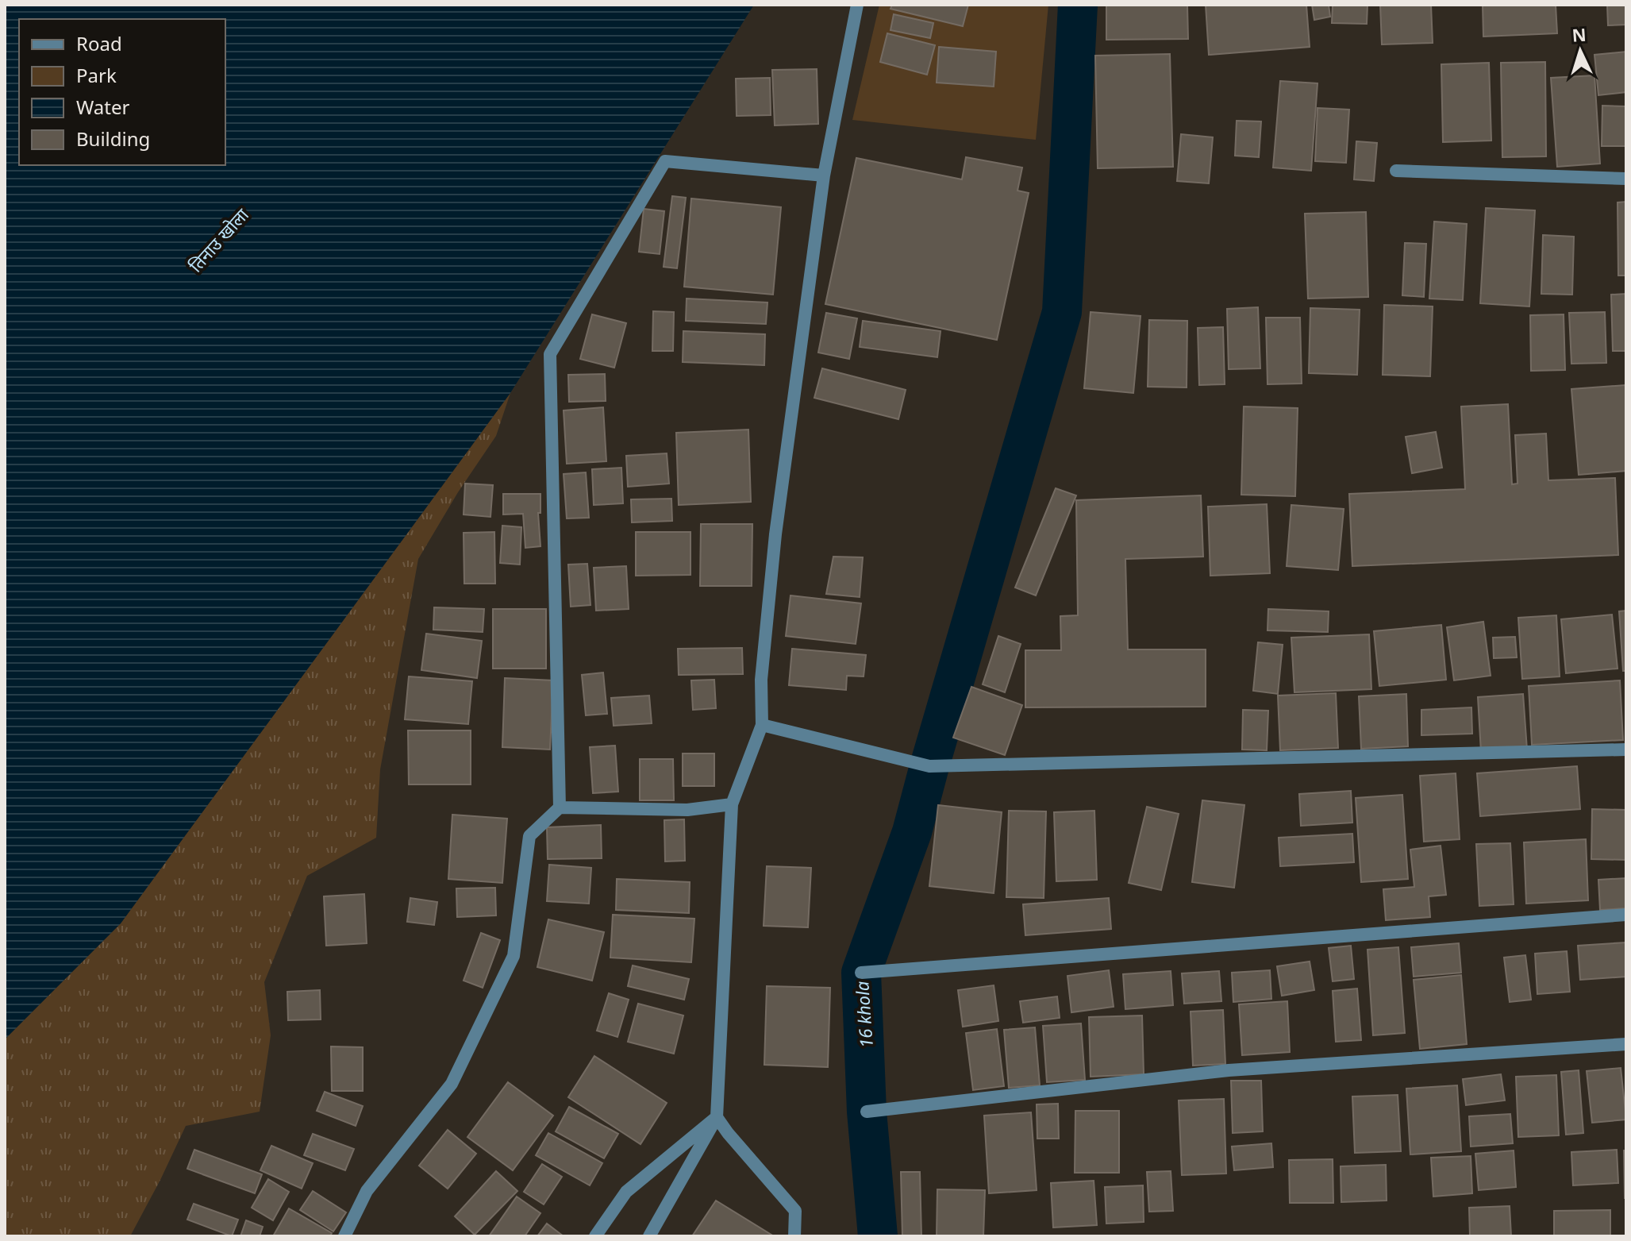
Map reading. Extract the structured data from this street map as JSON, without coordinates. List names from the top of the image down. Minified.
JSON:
{"water":["तिनाउ खोला","16 khola"],"legend":["Road","Park","Water","Building"],"north":"top"}
